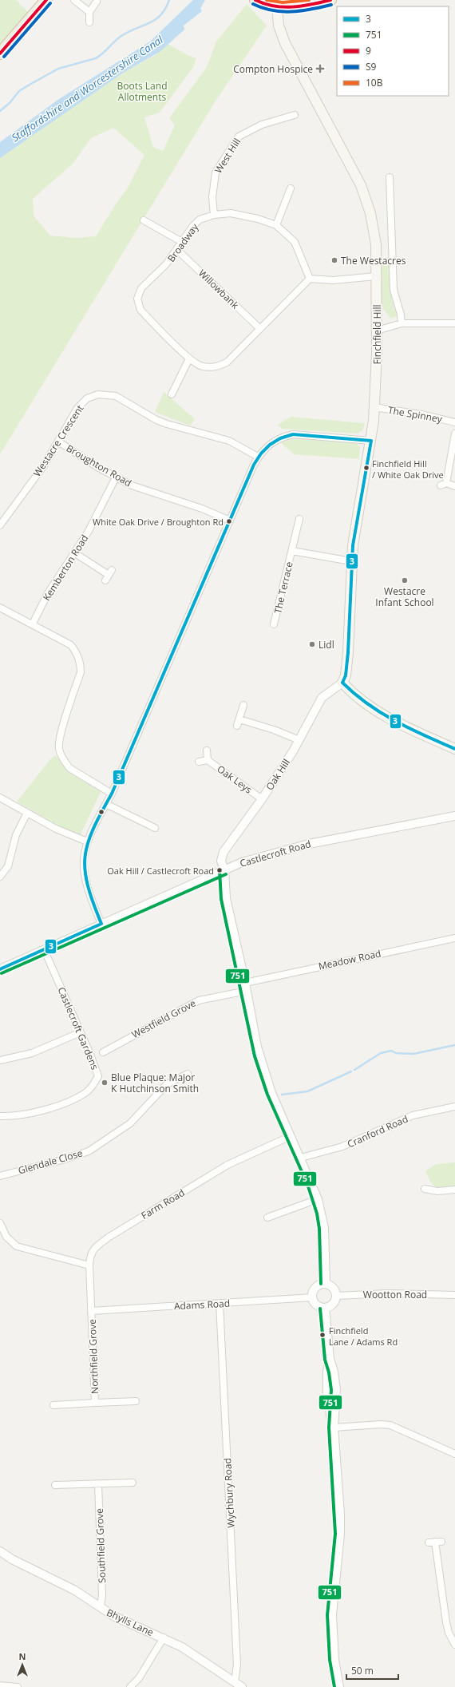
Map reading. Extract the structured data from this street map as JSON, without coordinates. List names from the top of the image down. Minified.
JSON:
{"streets":{"main road":["Finchfield Hill"],"street":["West Hill","Broadway","Willowbank","The Spinney","Westacre Crescent","Broughton Road","Kemberton Road","The Terrace","Oak Hill","Oak Leys","Castlecroft Road","Meadow Road","Westfield Grove","Castlecroft Gardens","Cranford Road","Glendale Close","Farm Road","Wootton Road","Adams Road","Northfield Grove","Wychbury Road","Southfield Grove","Bhylls Lane"]},"crossings":[["West Hill","Broadway"],["Broadway","Willowbank"],["Finchfield Hill","The Spinney"],["Finchfield Hill","The Terrace"],["Finchfield Hill","Oak Hill"],["Westacre Crescent","Broughton Road"],["Broughton Road","Kemberton Road"],["Oak Hill","Oak Leys"],["Oak Hill","Castlecroft Road"],["Oak Hill","Meadow Road"],["Oak Hill","Westfield Grove"],["Oak Hill","Cranford Road"],["Oak Hill","Farm Road"],["Oak Hill","Wootton Road"],["Oak Hill","Adams Road"],["Castlecroft Road","Castlecroft Gardens"],["Meadow Road","Westfield Grove"],["Farm Road","Adams Road"],["Farm Road","Northfield Grove"],["Wootton Road","Adams Road"],["Adams Road","Northfield Grove"],["Adams Road","Wychbury Road"],["Wychbury Road","Bhylls Lane"],["Southfield Grove","Bhylls Lane"]],"water":["Staffordshire and Worcestershire Canal"],"parks":["Boots Land Allotments"],"places":{"health":["Compton Hospice"],"other":["The Westacres","Finchfield Hill / White Oak Drive","White Oak Drive / Broughton Rd","Westacre Infant School","Lidl","Oak Hill / Castlecroft Road","Blue Plaque: Major K Hutchinson Smith","Finchfield Lane / Adams Rd"]},"lines":["transit line 9","transit line 10B","transit line S9","transit line 3","transit line 751"],"legend":["3","751","9","S9","10B"],"scale_bar":"50 m","north":"top"}
